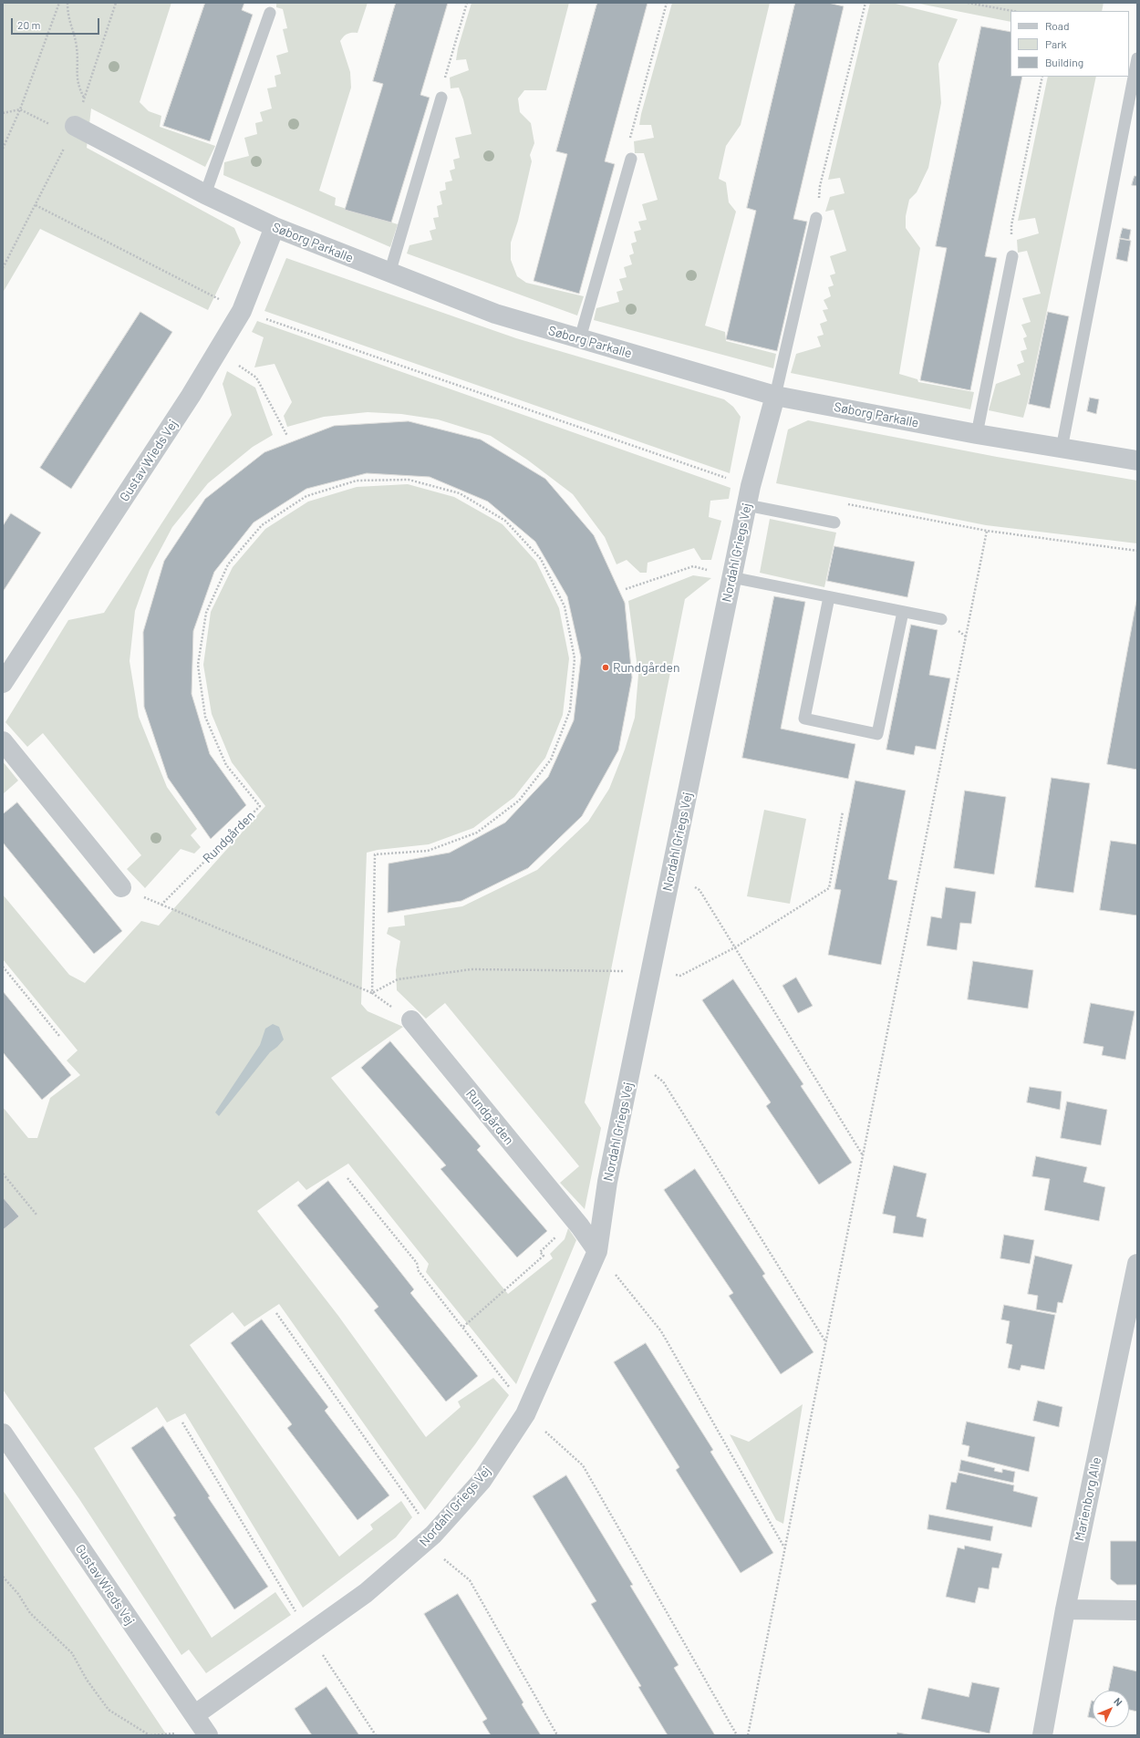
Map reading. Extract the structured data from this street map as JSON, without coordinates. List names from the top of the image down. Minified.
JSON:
{"streets":{"street":["Søborg Parkalle","Gustav Wieds Vej","Nordahl Griegs Vej","Rundgården","Marienborg Alle"]},"crossings":[["Søborg Parkalle","Gustav Wieds Vej"],["Søborg Parkalle","Nordahl Griegs Vej"],["Gustav Wieds Vej","Nordahl Griegs Vej"],["Nordahl Griegs Vej","Rundgården"]],"places":["Rundgården"],"legend":["Road","Park","Building"],"scale_bar":"20 m","north":"top right"}
